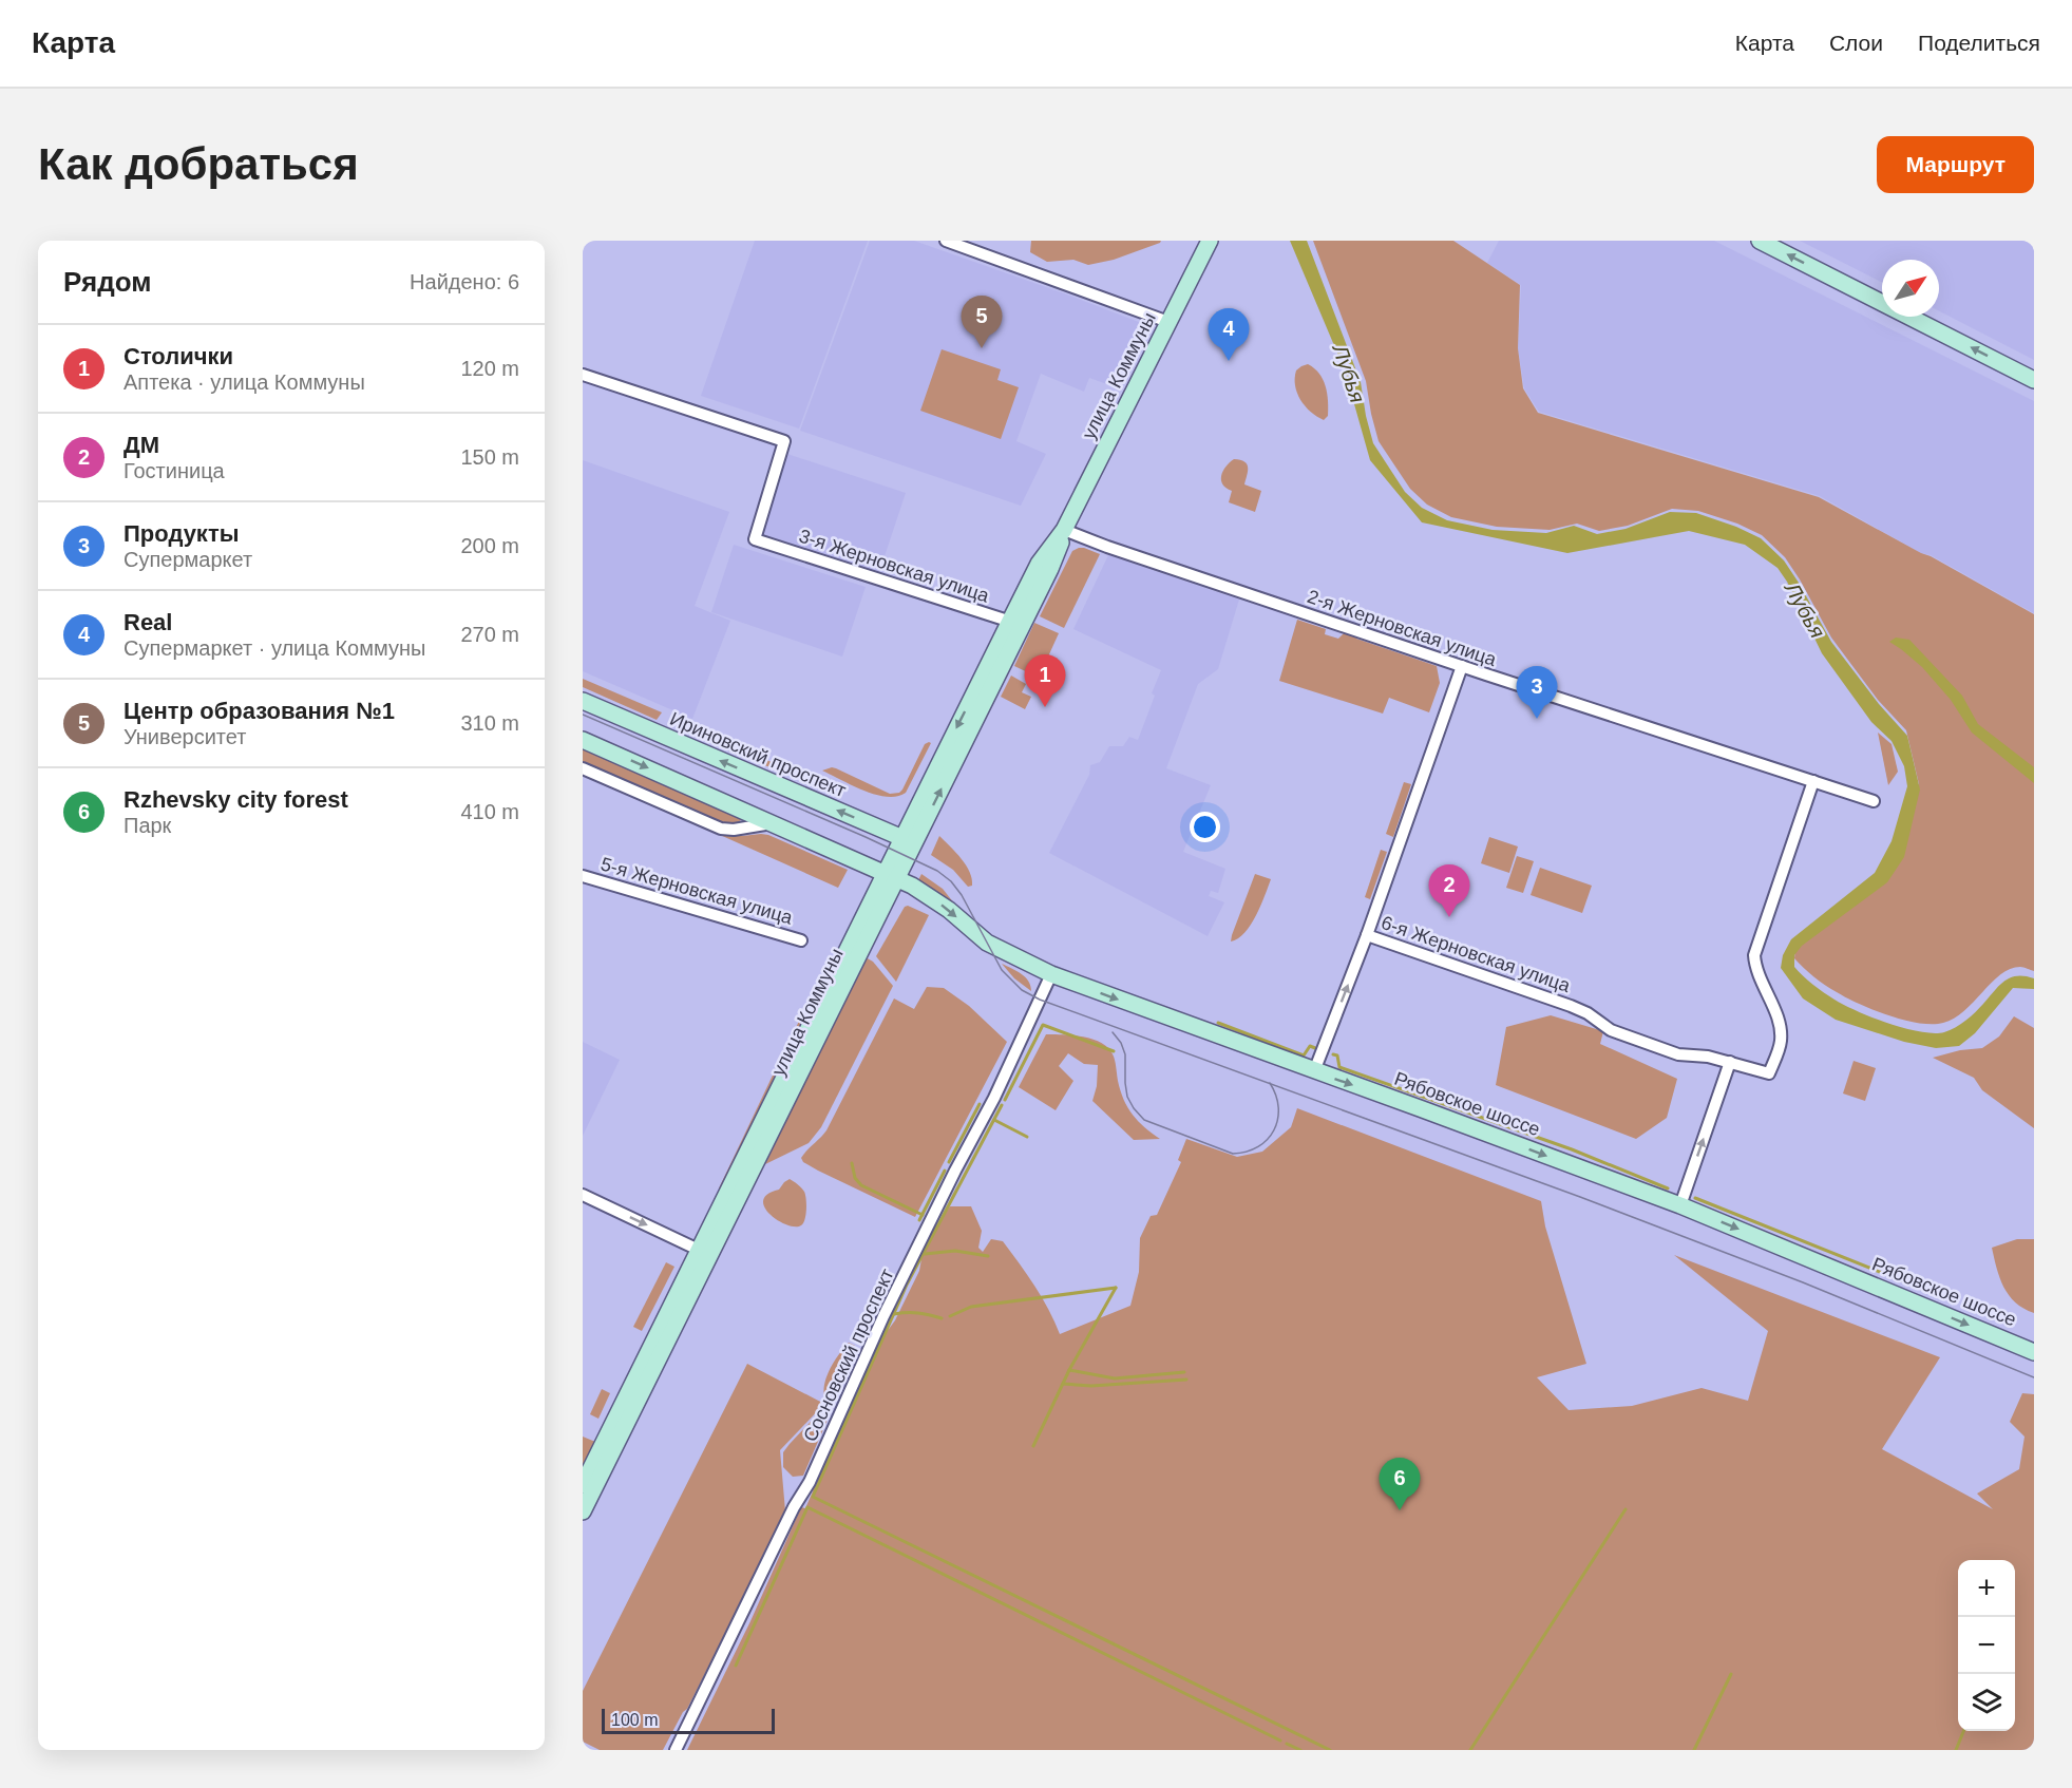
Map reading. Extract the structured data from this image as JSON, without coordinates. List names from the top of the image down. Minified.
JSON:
{"streets":{"main road":["улица Коммуны","Ириновский проспект","Рябовское шоссе"],"street":["3-я Жерновская улица","2-я Жерновская улица","5-я Жерновская улица","6-я Жерновская улица","Сосновский проспект"]},"crossings":[["улица Коммуны","3-я Жерновская улица"],["улица Коммуны","2-я Жерновская улица"],["улица Коммуны","Ириновский проспект"],["улица Коммуны","Рябовское шоссе"],["2-я Жерновская улица","6-я Жерновская улица"],["Рябовское шоссе","Сосновский проспект"]],"one_way":["Рябовское шоссе"],"water":["Лубья"],"scale_bar":"100 m","north":"top right","page":{"header":"Карта","nav":["Карта","Слои","Поделиться"],"buttons":"Маршрут","title":"Как добраться","heading":["Рядом","Найдено: 6"],"pins":["5","4","1","3","2","6"],"list":[{"mark":"1","name":"Столички","note":"Аптека · улица Коммуны","value":"120 m"},{"mark":"2","name":"ДМ","note":"Гостиница","value":"150 m"},{"mark":"3","name":"Продукты","note":"Супермаркет","value":"200 m"},{"mark":"4","name":"Real","note":"Супермаркет · улица Коммуны","value":"270 m"},{"mark":"5","name":"Центр образования №1","note":"Университет","value":"310 m"},{"mark":"6","name":"Rzhevsky city forest","note":"Парк","value":"410 m"}],"map_buttons":["+","−"],"scale":"100 m"}}
